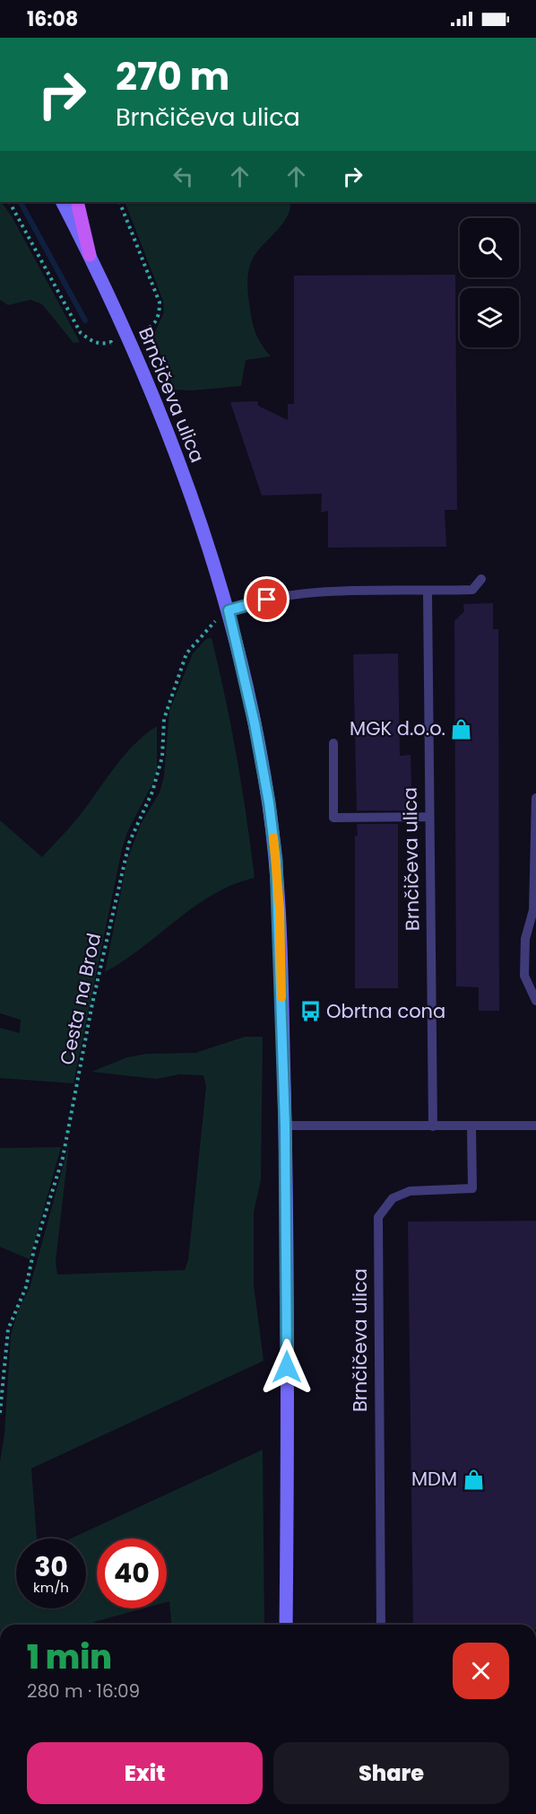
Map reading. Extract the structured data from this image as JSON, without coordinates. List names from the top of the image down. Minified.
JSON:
{"streets":{"street":["Brnčičeva ulica"],"path":["Cesta na Brod"]},"crossings":[["Brnčičeva ulica","Cesta na Brod"]],"places":{"shop":["MGK d.o.o.","MDM"],"bus stop":["Obrtna cona"]},"page":{"status":"16:08","turn":["270 m","Brnčičeva ulica"],"speed":"30 km/h","limit":"40","heading":["1 min","280 m · 16:09"],"buttons":["Exit","Share"]}}
